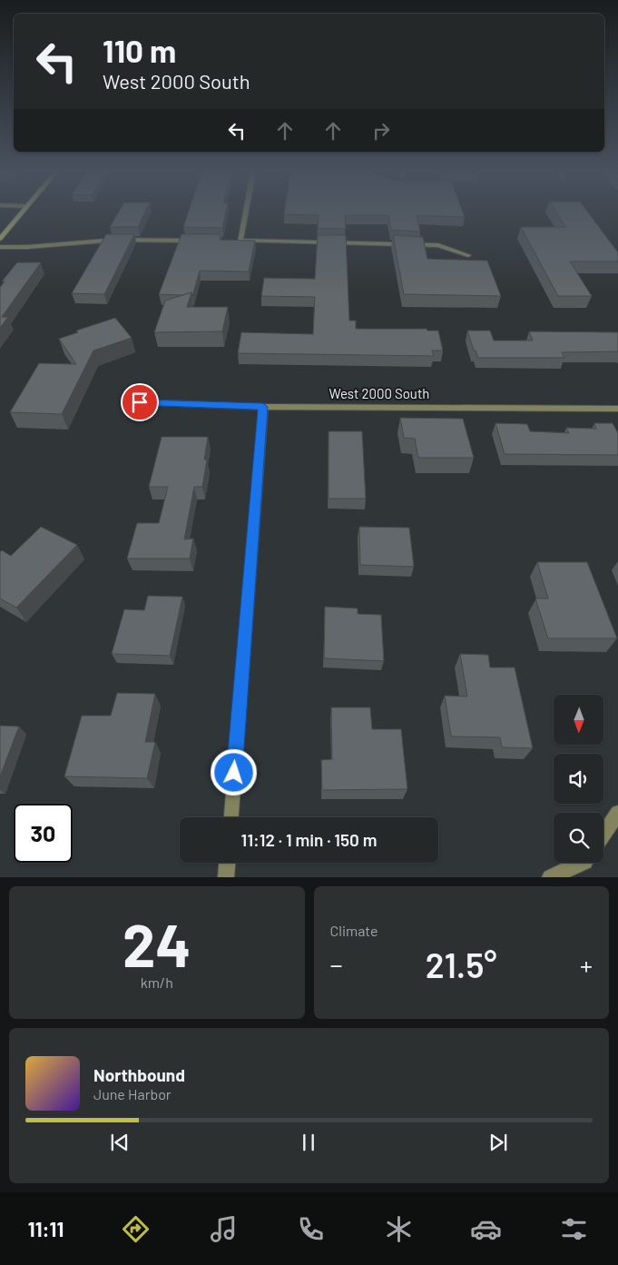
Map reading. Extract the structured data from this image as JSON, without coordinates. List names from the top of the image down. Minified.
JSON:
{"streets":{"street":["West 2000 South"]},"north":"bottom","page":{"turn":["110 m","West 2000 South"],"limit":"30","trip":"11:12 · 1 min · 150 m","tile":[["24","km/h"],"Climate"],"heat":["−","21.5°","+"],"song":["Northbound","June Harbor"],"tabs":"11:11"}}
